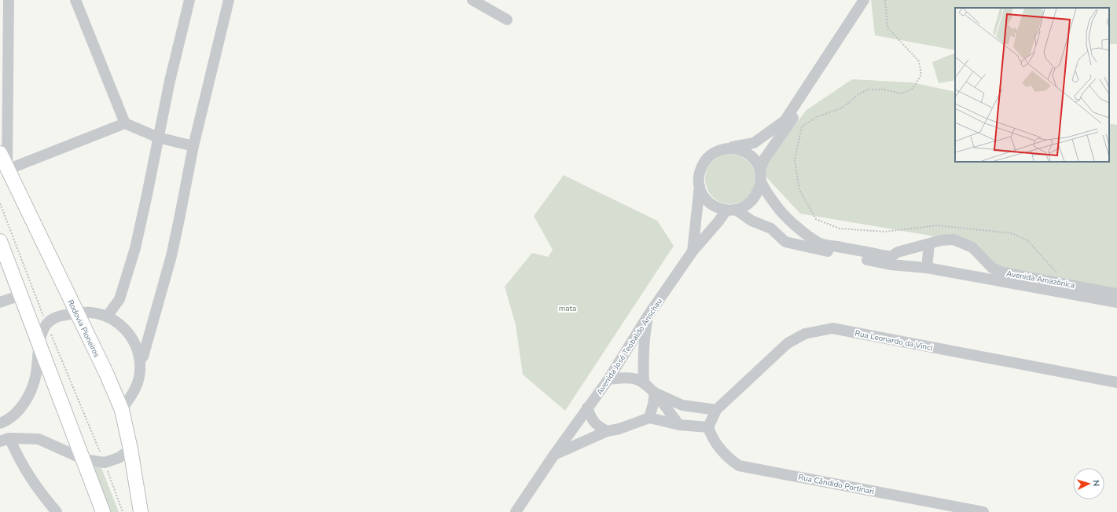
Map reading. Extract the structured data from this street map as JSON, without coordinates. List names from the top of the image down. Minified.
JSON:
{"streets":{"main road":["Rodovia Pioneiros"],"street":["Avenida Amazônica","Rua Leonardo da Vinci","Avenida José Teobaldo Anschau","Rua Cândido Portinari"]},"crossings":[["Avenida Amazônica","Avenida José Teobaldo Anschau"],["Rua Leonardo da Vinci","Rua Cândido Portinari"]],"parks":["mata"],"north":"right"}
